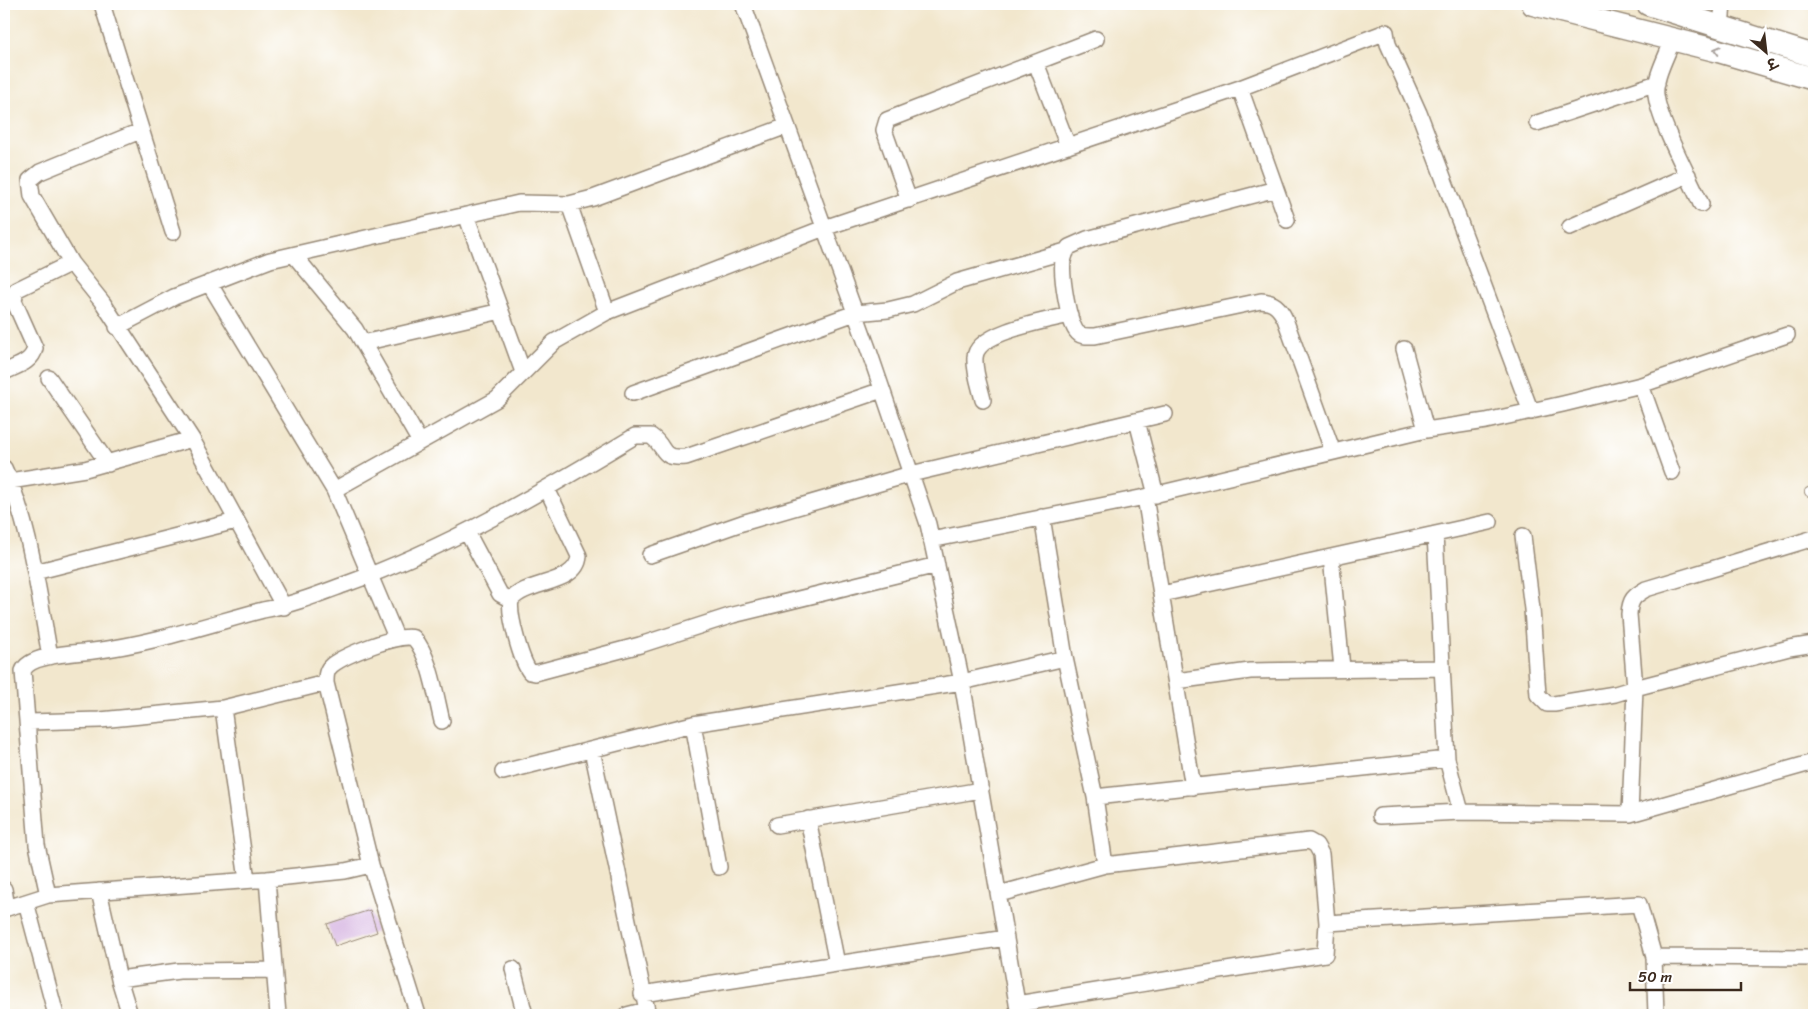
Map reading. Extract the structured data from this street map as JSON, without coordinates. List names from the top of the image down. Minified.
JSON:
{"scale_bar":"50 m","north":"bottom right"}
